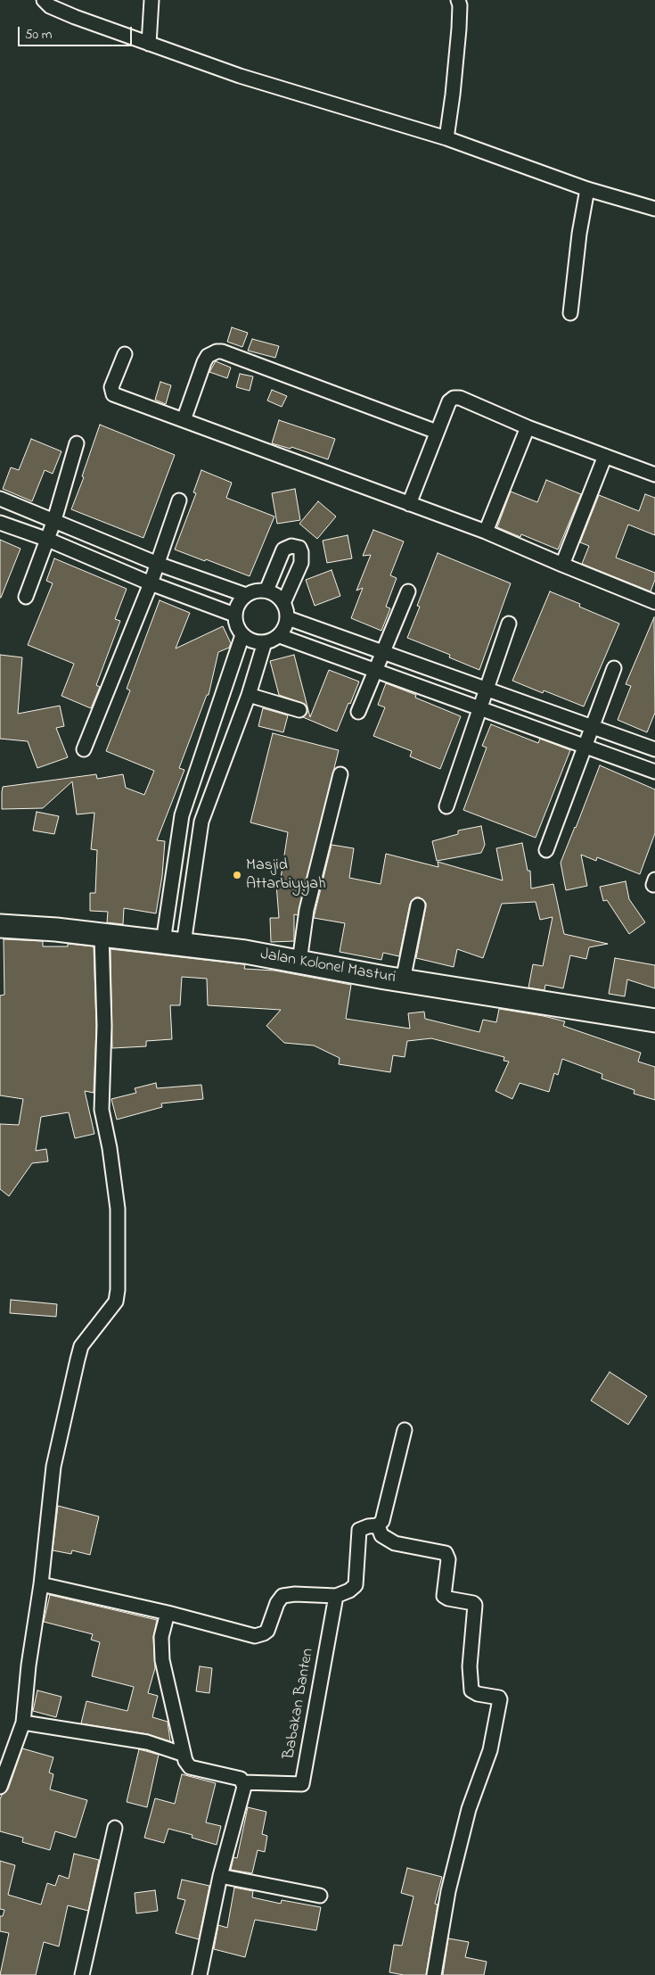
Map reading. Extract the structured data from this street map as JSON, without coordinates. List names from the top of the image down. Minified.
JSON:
{"streets":{"main road":["Jalan Kolonel Masturi"],"street":["Babakan Banten"]},"places":["Masjid Attarbiyyah"],"scale_bar":"50 m"}
